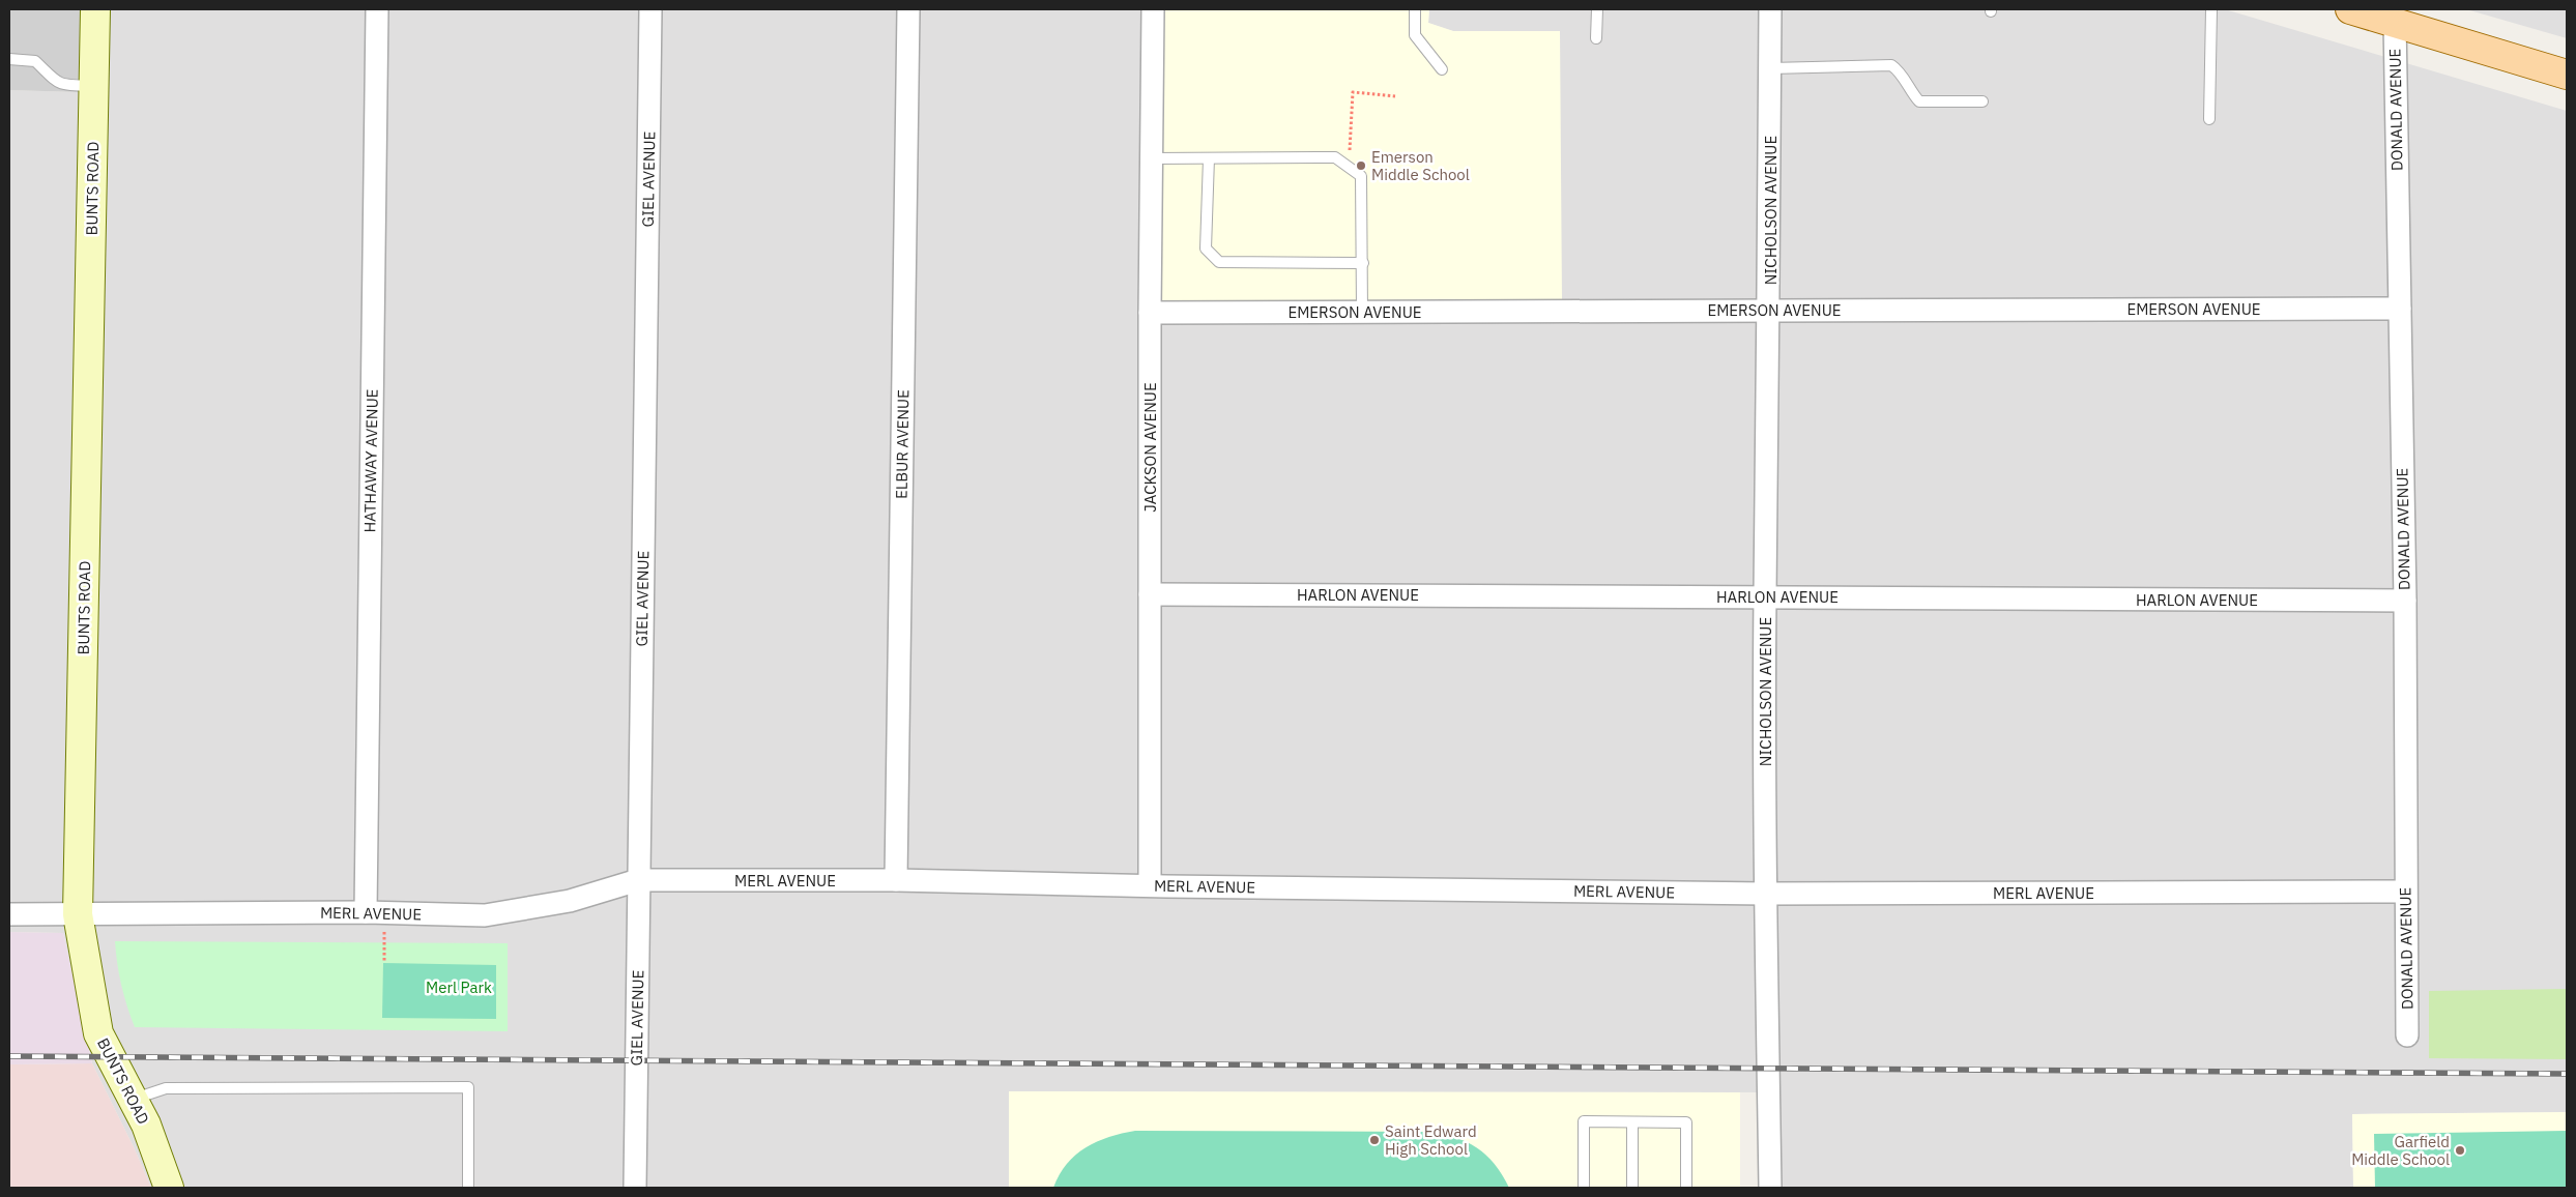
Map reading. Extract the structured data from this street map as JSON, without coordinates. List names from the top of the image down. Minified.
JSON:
{"streets":{"street":["DONALD AVENUE","GIEL AVENUE","BUNTS ROAD","NICHOLSON AVENUE","EMERSON AVENUE","ELBUR AVENUE","JACKSON AVENUE","HATHAWAY AVENUE","HARLON AVENUE","MERL AVENUE"]},"crossings":[["DONALD AVENUE","EMERSON AVENUE"],["DONALD AVENUE","HARLON AVENUE"],["DONALD AVENUE","MERL AVENUE"],["GIEL AVENUE","MERL AVENUE"],["BUNTS ROAD","MERL AVENUE"],["NICHOLSON AVENUE","EMERSON AVENUE"],["NICHOLSON AVENUE","HARLON AVENUE"],["NICHOLSON AVENUE","MERL AVENUE"],["EMERSON AVENUE","JACKSON AVENUE"],["ELBUR AVENUE","MERL AVENUE"],["JACKSON AVENUE","HARLON AVENUE"],["JACKSON AVENUE","MERL AVENUE"],["HATHAWAY AVENUE","MERL AVENUE"]],"parks":["Merl Park"],"places":["Emerson Middle School","Saint Edward High School","Garfield Middle School"]}
